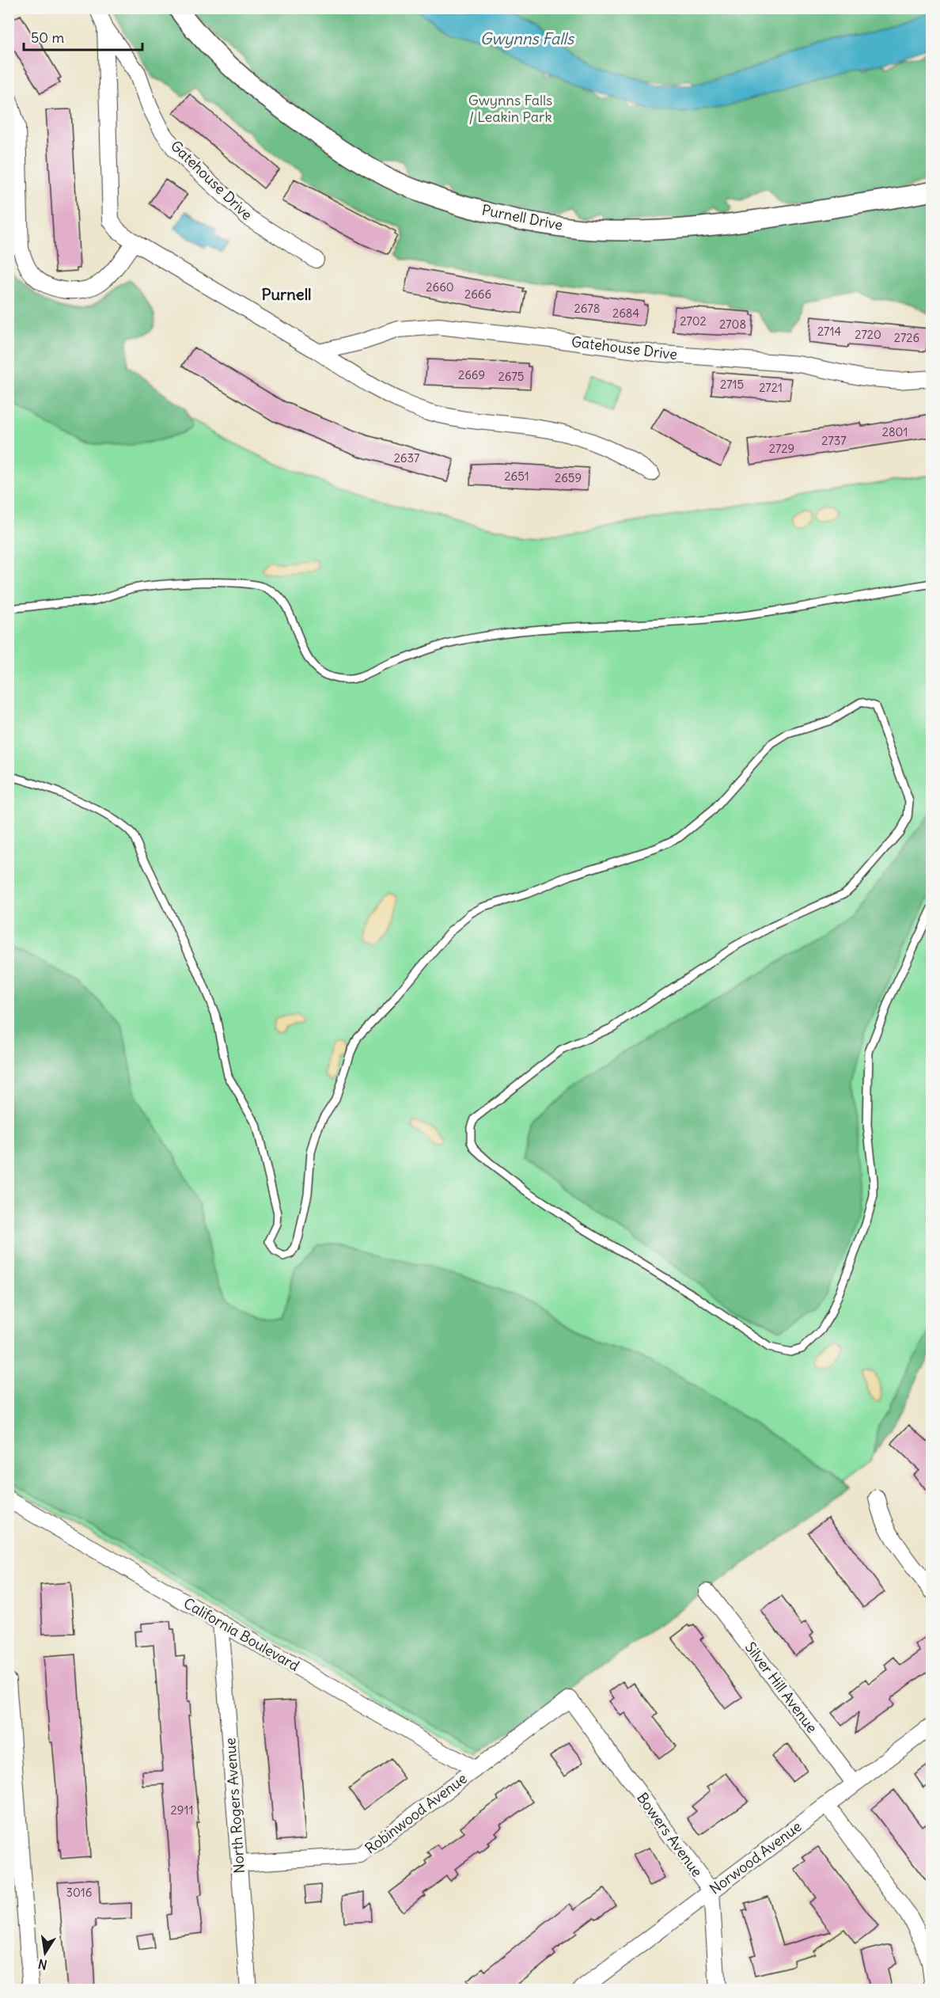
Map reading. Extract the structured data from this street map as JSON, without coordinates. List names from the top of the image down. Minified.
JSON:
{"streets":{"street":["Gatehouse Drive","Purnell Drive","California Boulevard","Silver Hill Avenue","North Rogers Avenue","Robinwood Avenue","Bowers Avenue","Norwood Avenue"]},"crossings":[["California Boulevard","North Rogers Avenue"],["California Boulevard","Robinwood Avenue"],["Silver Hill Avenue","Norwood Avenue"],["North Rogers Avenue","Robinwood Avenue"],["Robinwood Avenue","Bowers Avenue"],["Bowers Avenue","Norwood Avenue"]],"districts":["Purnell"],"water":["Gwynns Falls"],"parks":["Gwynns Falls / Leakin Park"],"house_numbers":["2660","2666","2678","2684","2702","2708","2714","2720","2726","2669","2675","2715","2721","2801","2737","2729","2637","2651","2659","2911","3016"],"scale_bar":"50 m","north":"bottom"}
